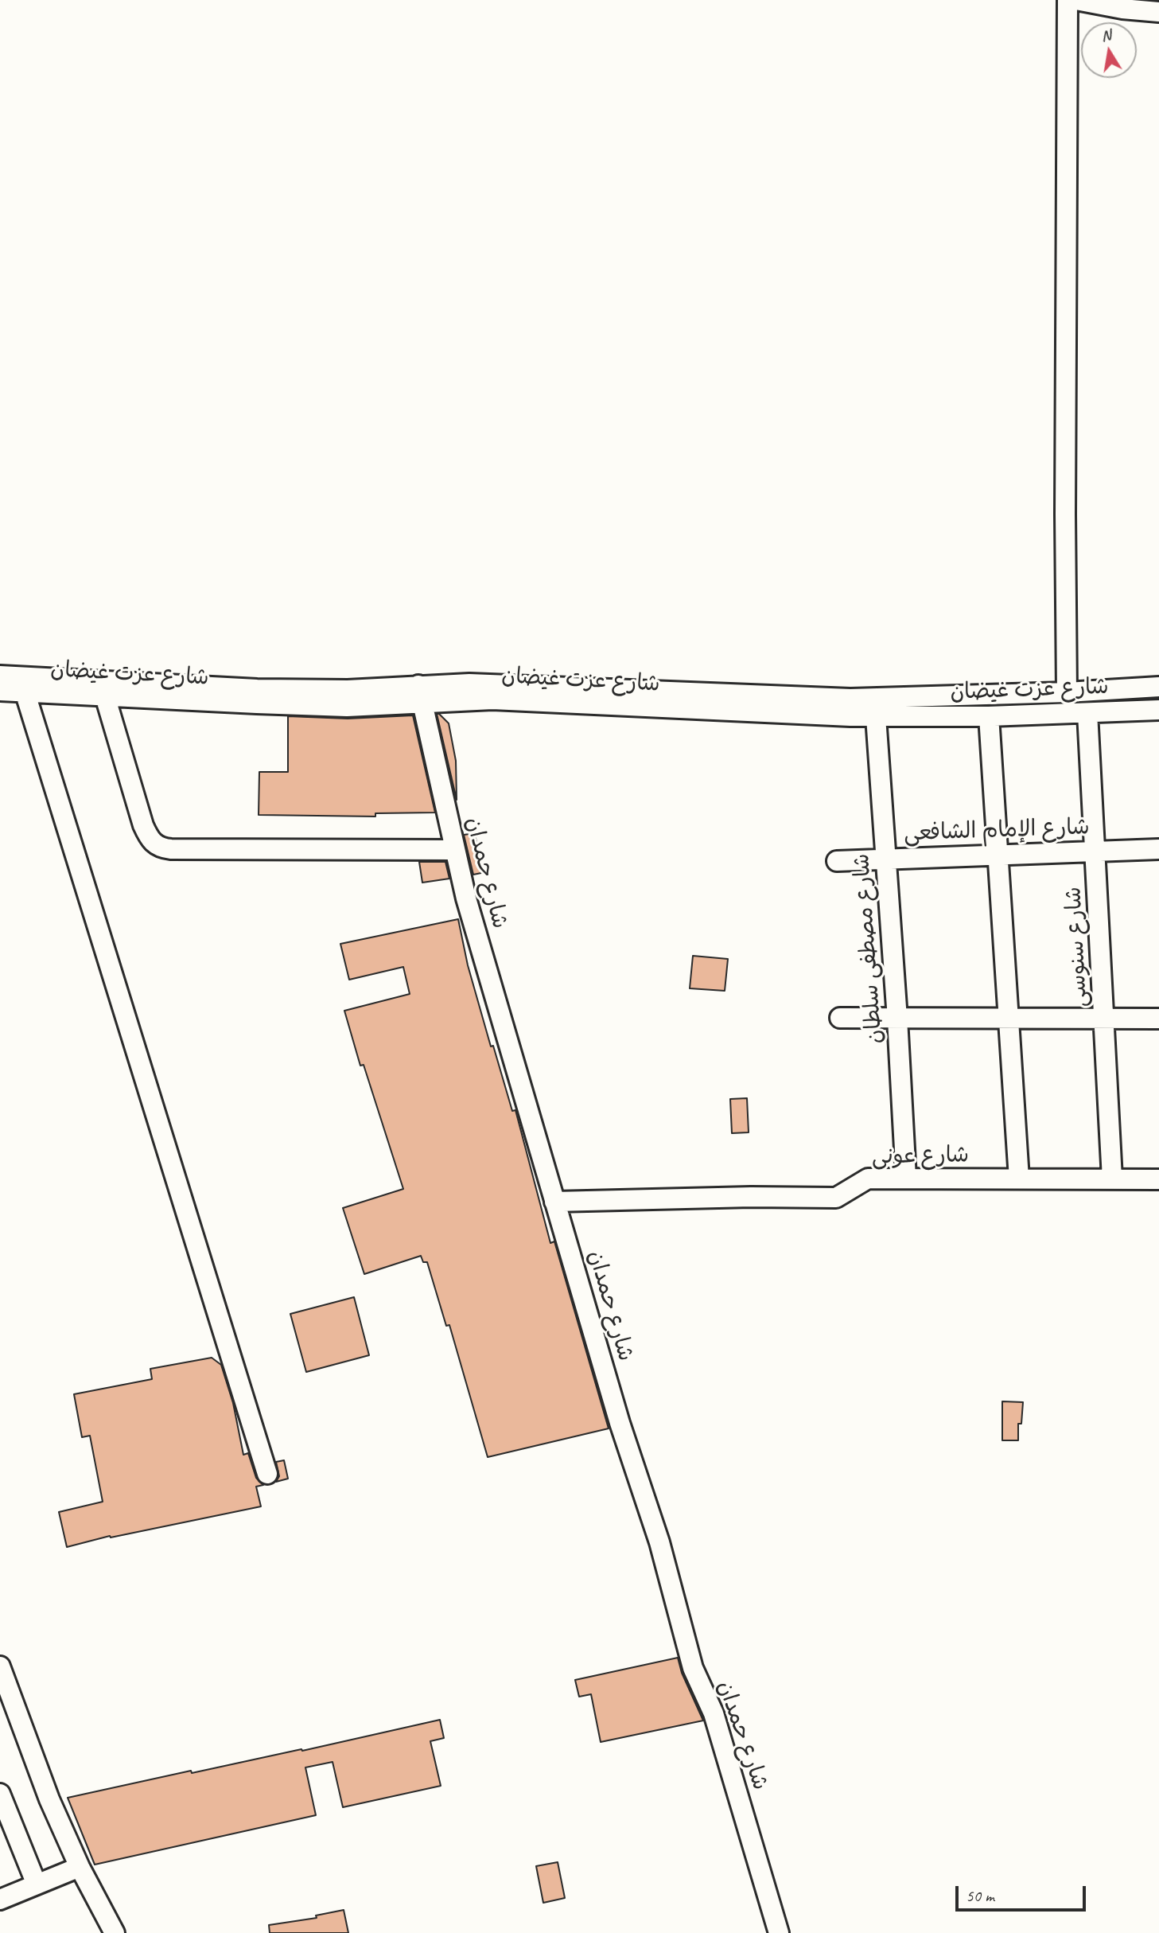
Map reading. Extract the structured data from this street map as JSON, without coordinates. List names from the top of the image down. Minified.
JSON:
{"streets":{"street":["شارع عزت غيضان","شارع الإمام الشافعى","شارع حمدان","شارع سنوسى","شارع مصطفى سلطان","شارع عونى"]},"crossings":[["شارع عزت غيضان","شارع حمدان"],["شارع عزت غيضان","شارع سنوسى"],["شارع عزت غيضان","شارع مصطفى سلطان"],["شارع الإمام الشافعى","شارع سنوسى"],["شارع الإمام الشافعى","شارع مصطفى سلطان"],["شارع حمدان","شارع عونى"],["شارع سنوسى","شارع عونى"],["شارع مصطفى سلطان","شارع عونى"]],"scale_bar":"50 m","north":"top"}
